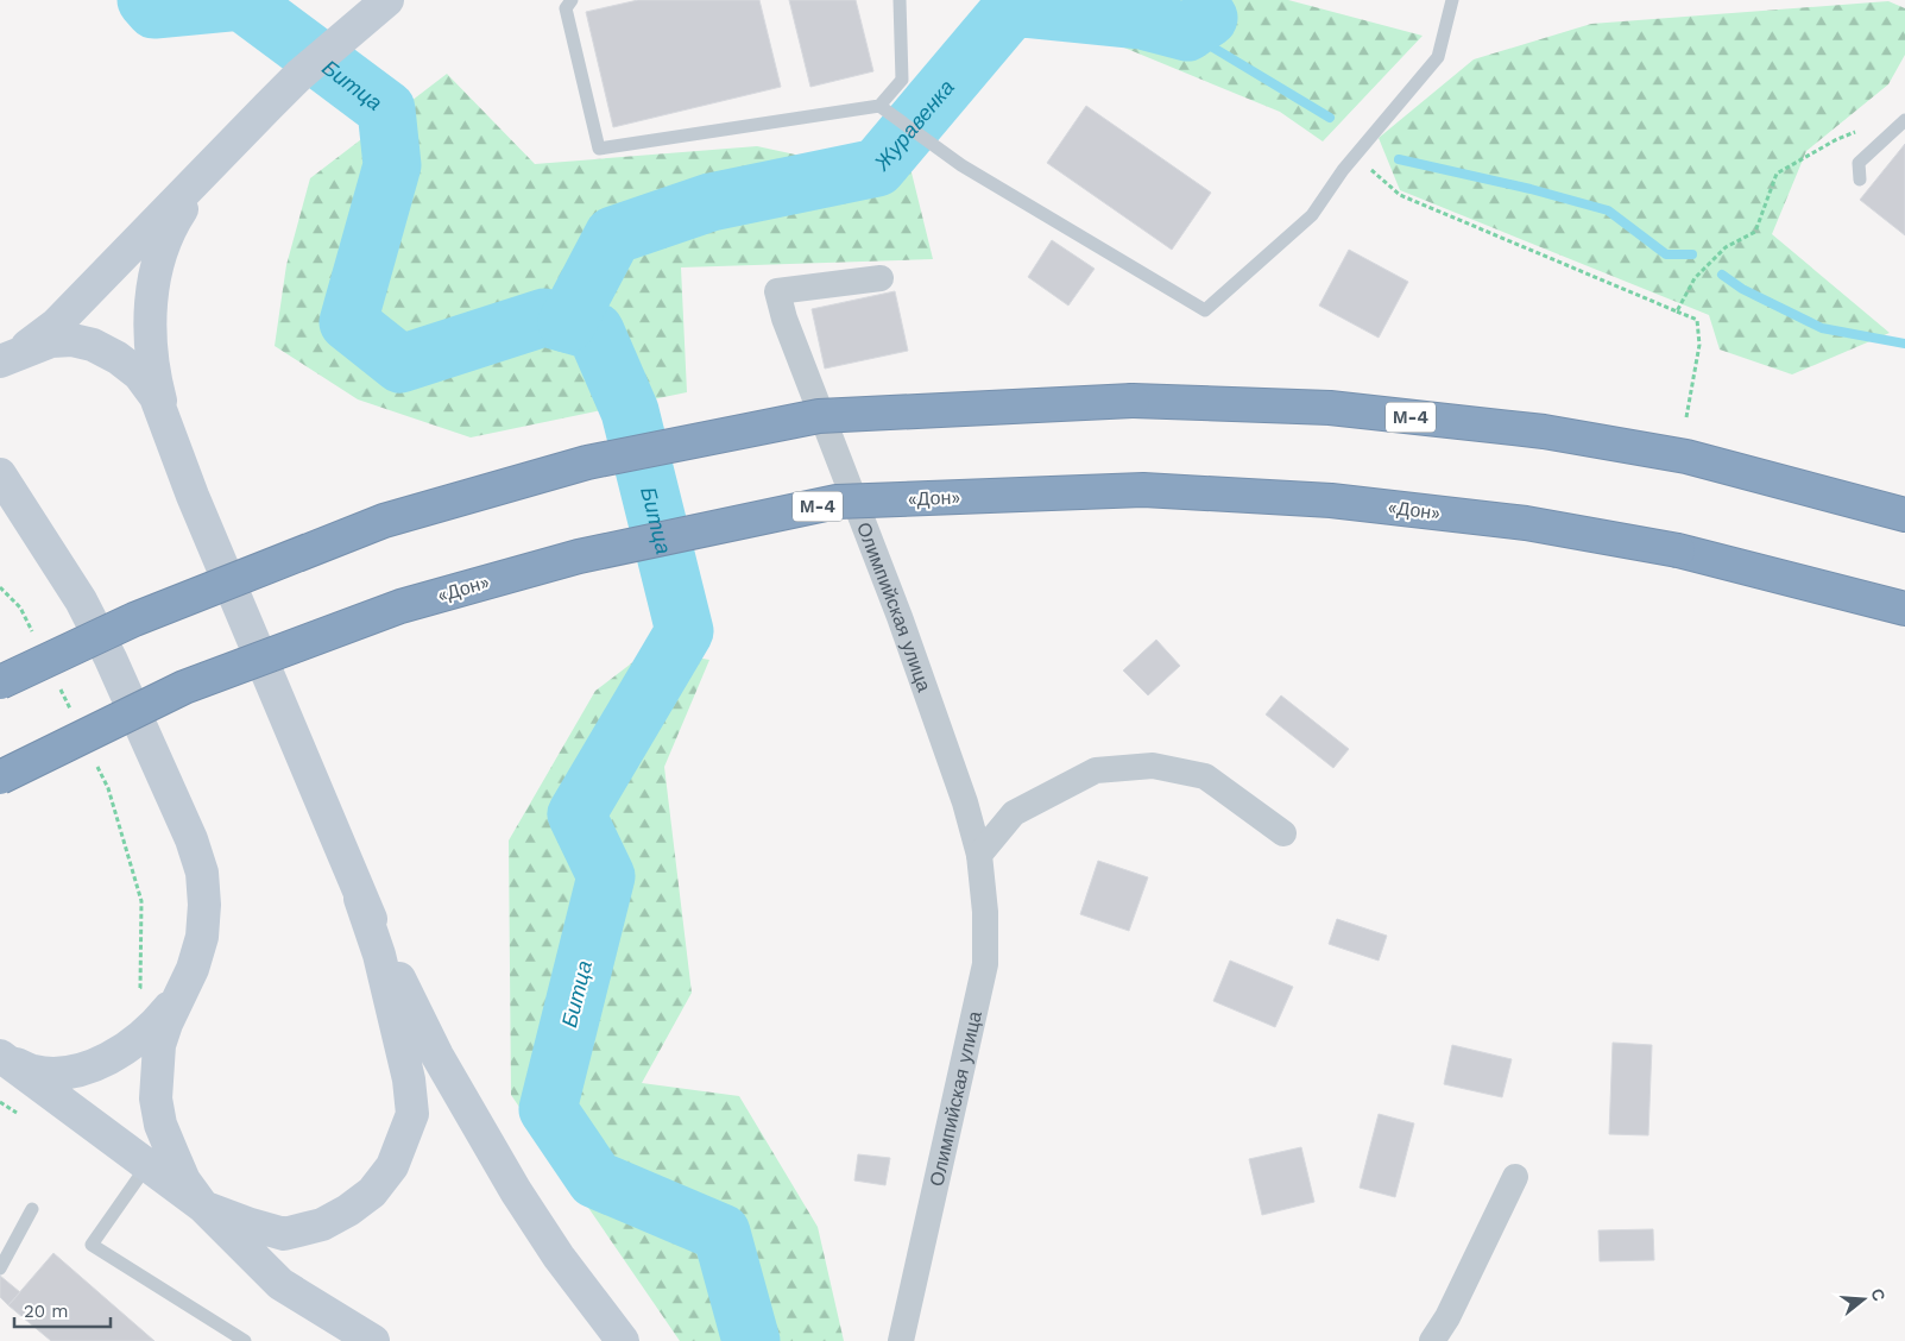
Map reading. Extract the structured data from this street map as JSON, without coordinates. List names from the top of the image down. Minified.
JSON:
{"streets":{"highway":["М-4","«Дон»"],"street":["Олимпийская улица"]},"water":["Битца","Журавенка"],"scale_bar":"20 m","north":"right"}
